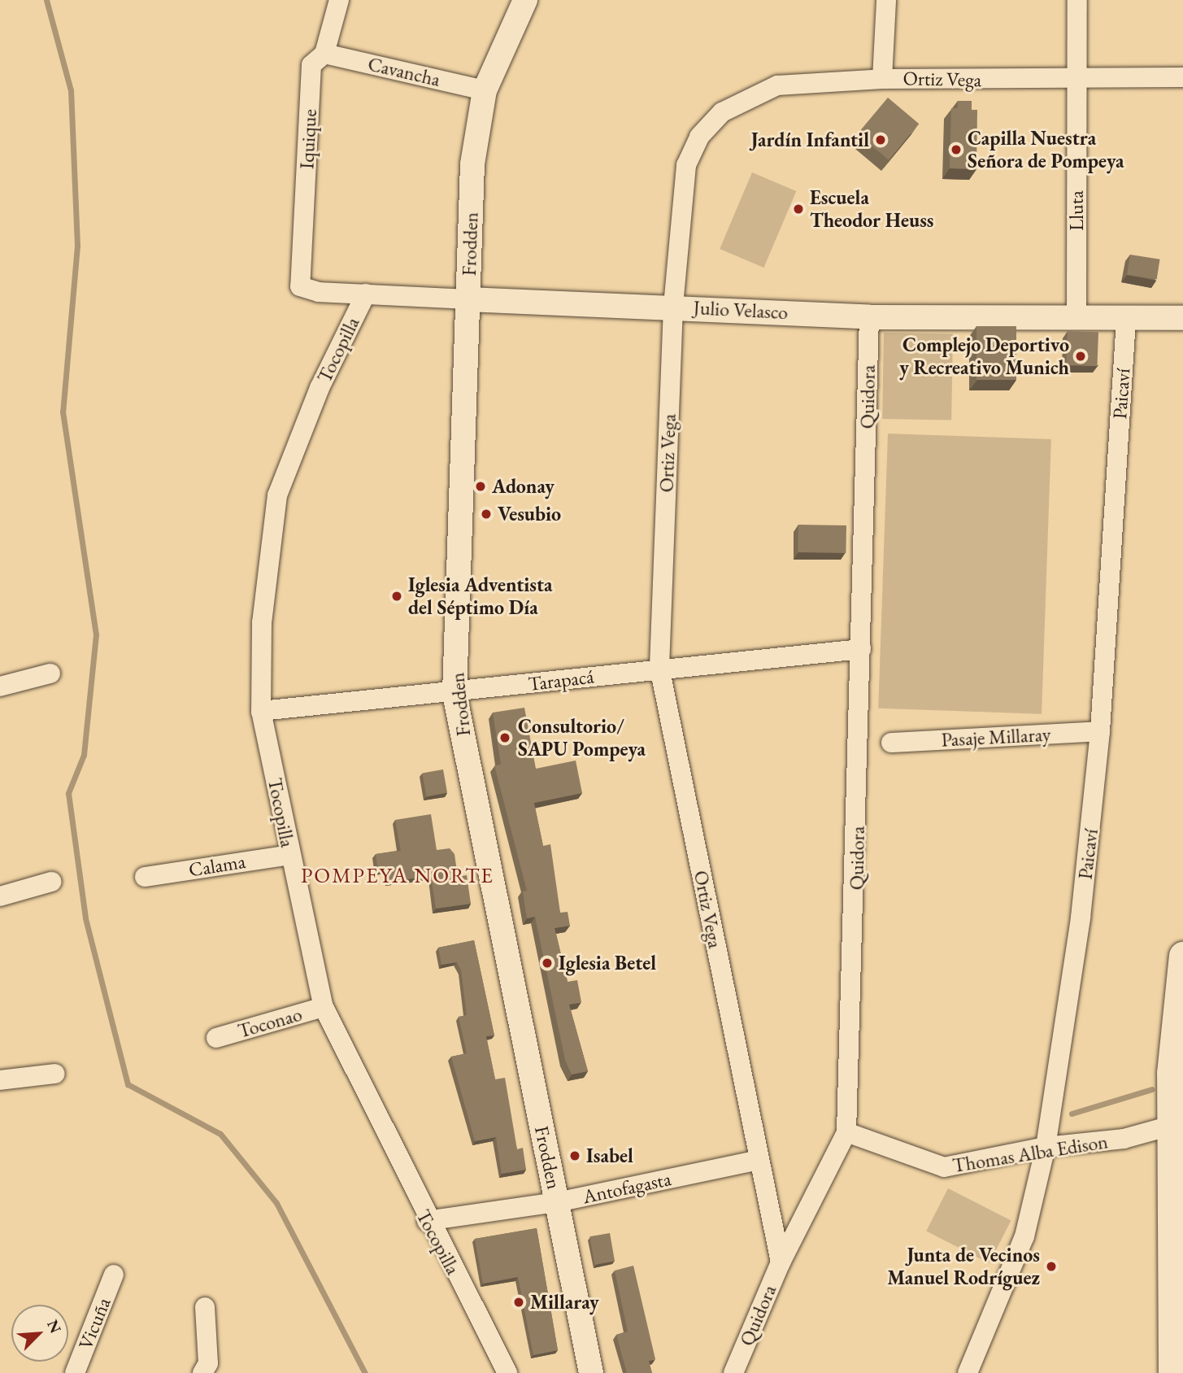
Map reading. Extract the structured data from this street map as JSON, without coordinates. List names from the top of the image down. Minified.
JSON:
{"streets":{"street":["Cavancha","Ortiz Vega","Iquique","Lluta","Frodden","Julio Velasco","Tocopilla","Paicaví","Quidora","Tarapacá","Pasaje Millaray","Calama","Toconao","Thomas Alba Edison","Antofagasta","Vicuña"]},"crossings":[["Cavancha","Iquique"],["Cavancha","Frodden"],["Ortiz Vega","Lluta"],["Ortiz Vega","Julio Velasco"],["Ortiz Vega","Quidora"],["Ortiz Vega","Tarapacá"],["Ortiz Vega","Antofagasta"],["Iquique","Julio Velasco"],["Lluta","Julio Velasco"],["Frodden","Julio Velasco"],["Frodden","Tarapacá"],["Frodden","Antofagasta"],["Julio Velasco","Tocopilla"],["Julio Velasco","Paicaví"],["Julio Velasco","Quidora"],["Tocopilla","Tarapacá"],["Tocopilla","Calama"],["Tocopilla","Toconao"],["Tocopilla","Antofagasta"],["Paicaví","Pasaje Millaray"],["Paicaví","Thomas Alba Edison"],["Quidora","Tarapacá"],["Quidora","Thomas Alba Edison"]],"districts":["POMPEYA NORTE"],"places":["Jardín Infantil","Capilla Nuestra Señora de Pompeya","Escuela Theodor Heuss","Complejo Deportivo y Recreativo Munich","Adonay","Vesubio","Iglesia Adventista del Séptimo Día","Consultorio/ SAPU Pompeya","Iglesia Betel","Isabel","Junta de Vecinos Manuel Rodríguez","Millaray"],"north":"top right"}
